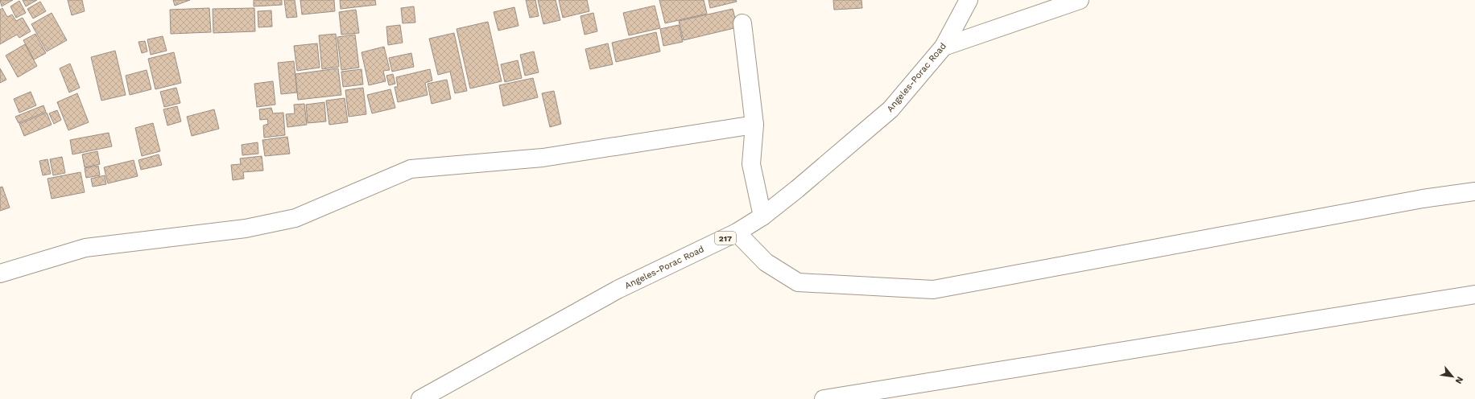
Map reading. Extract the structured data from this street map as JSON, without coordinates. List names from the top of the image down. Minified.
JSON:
{"streets":{"street":["Angeles-Porac Road","217"]},"north":"bottom right"}
